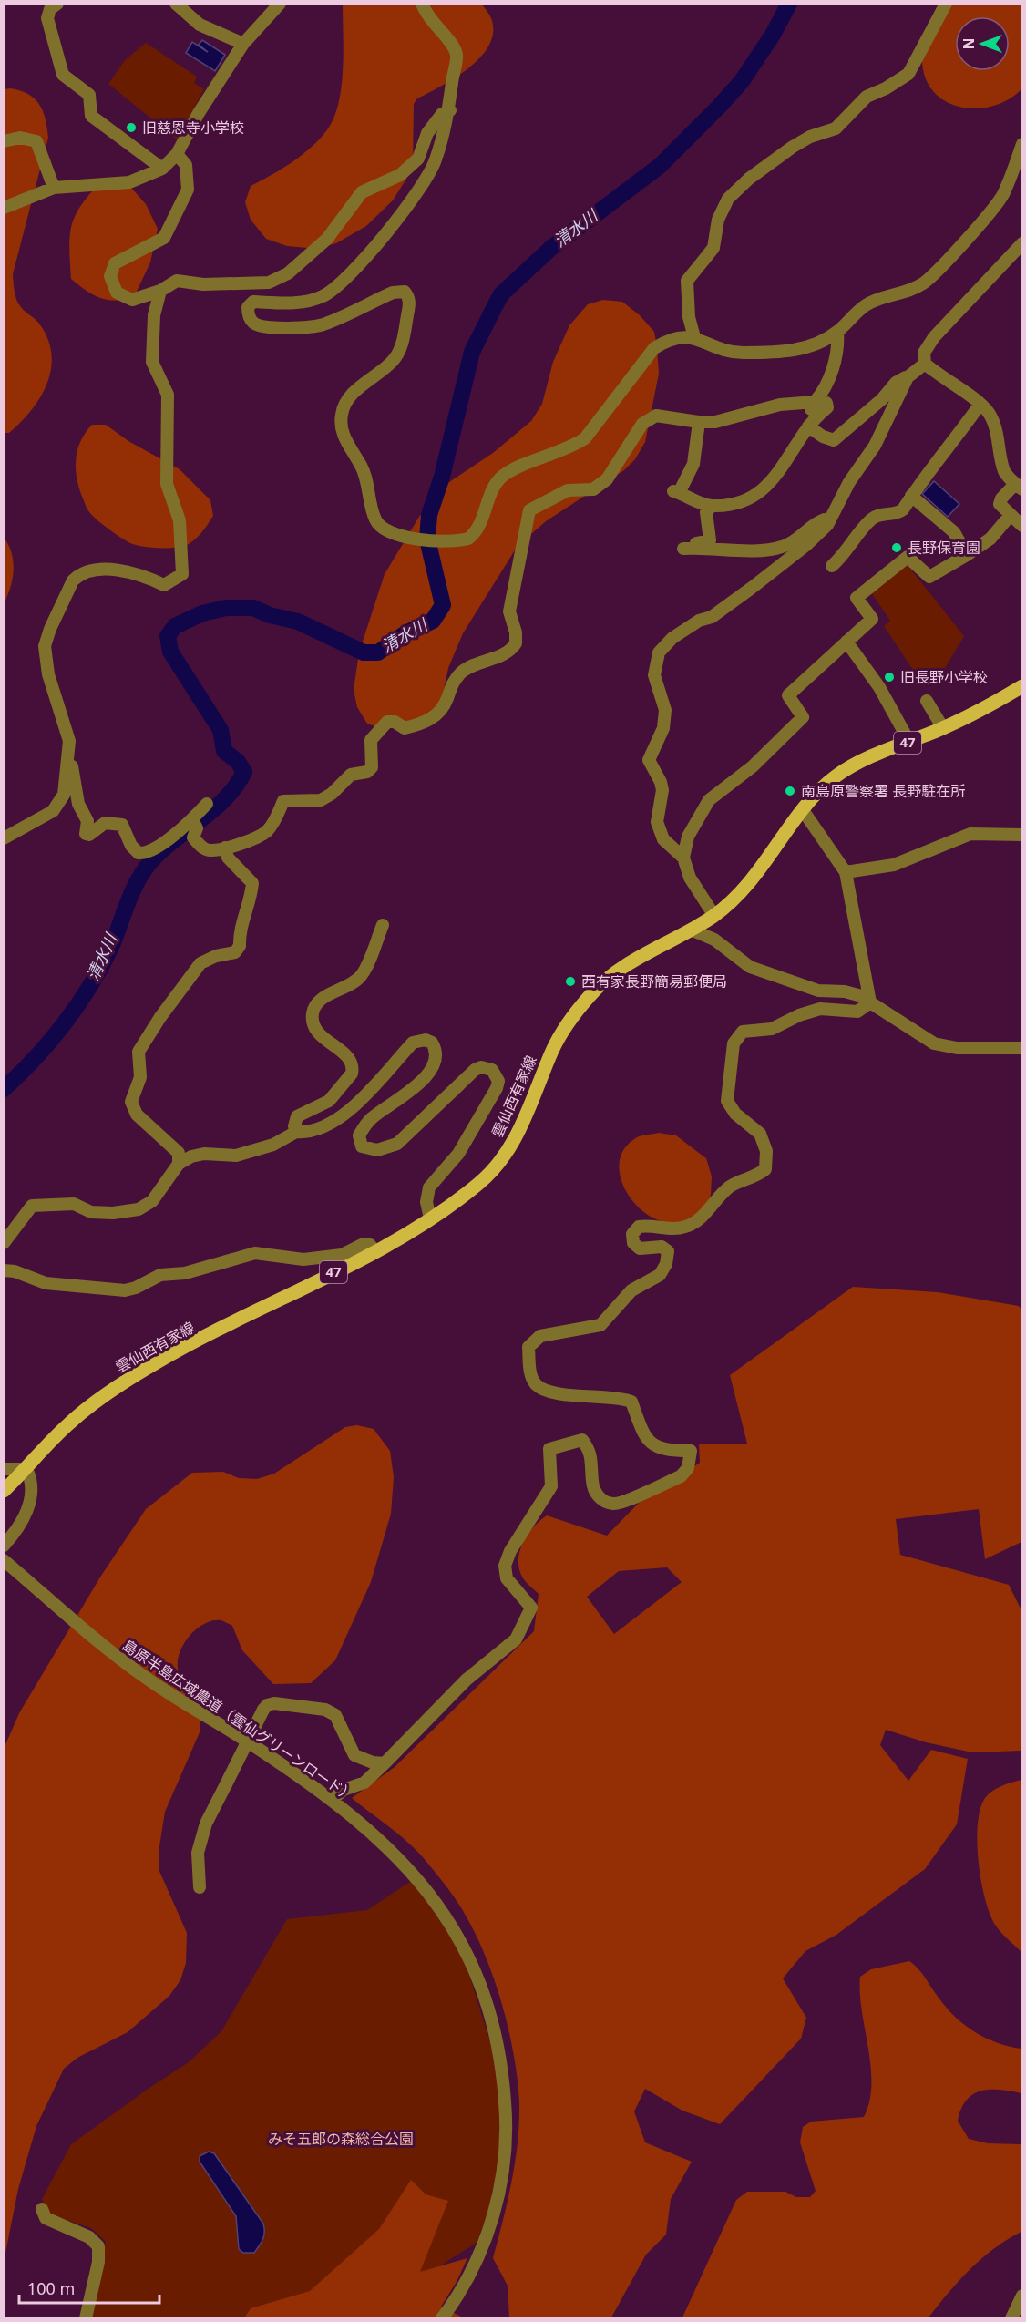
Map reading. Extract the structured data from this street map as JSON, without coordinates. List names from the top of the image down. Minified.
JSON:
{"streets":{"main road":["47","雲仙西有家線"],"street":["島原半島広域農道（雲仙グリーンロード）"]},"water":["清水川"],"parks":["みそ五郎の森総合公園"],"places":["旧慈恩寺小学校","長野保育園","旧長野小学校","南島原警察署 長野駐在所","西有家長野簡易郵便局"],"scale_bar":"100 m","north":"left"}
